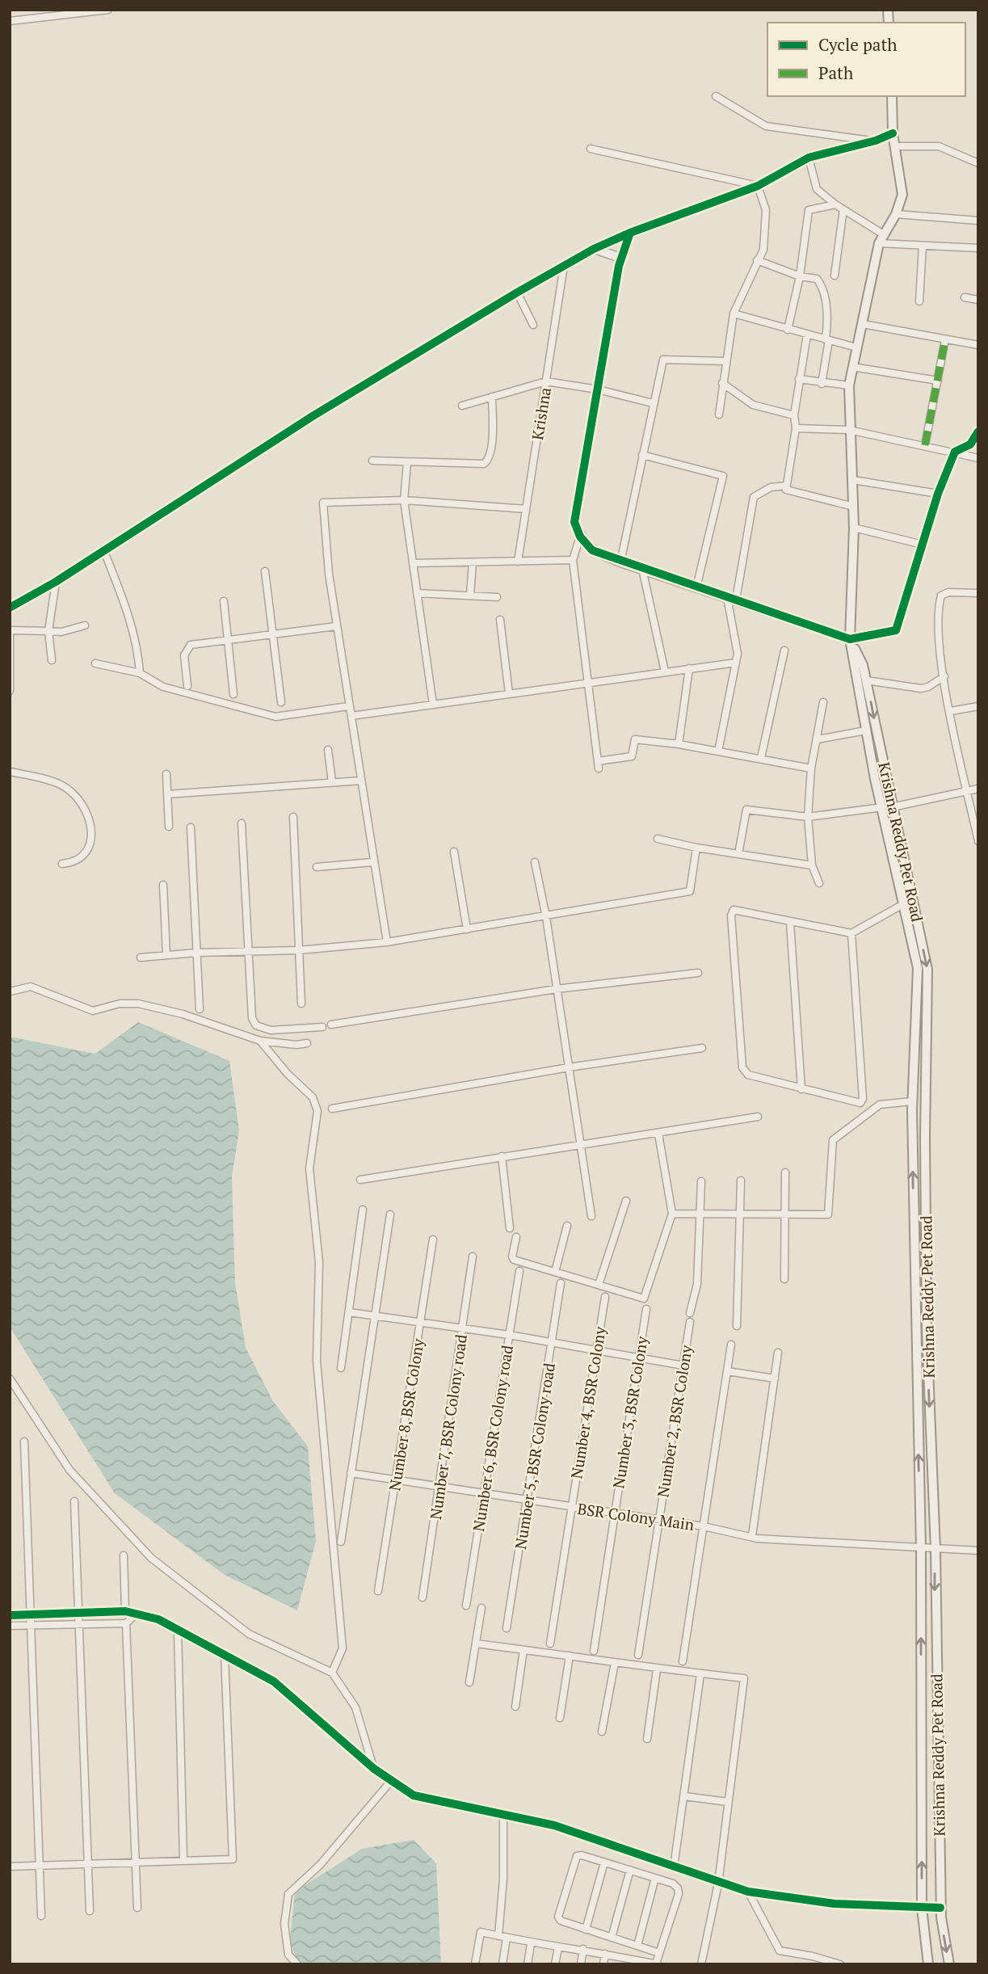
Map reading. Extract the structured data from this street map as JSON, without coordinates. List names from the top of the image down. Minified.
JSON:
{"streets":{"main road":["Krishna Reddy Pet Road"],"street":["Krishna","Number 4, BSR Colony","Number 3, BSR Colony","Number 8, BSR Colony","Number 2, BSR Colony","Number 7, BSR Colony road","Number 6, BSR Colony road","Number 5, BSR Colony road","BSR Colony Main"]},"crossings":[["Krishna Reddy Pet Road","BSR Colony Main"],["Number 4, BSR Colony","BSR Colony Main"],["Number 3, BSR Colony","BSR Colony Main"],["Number 8, BSR Colony","BSR Colony Main"],["Number 2, BSR Colony","BSR Colony Main"],["Number 7, BSR Colony road","BSR Colony Main"],["Number 6, BSR Colony road","BSR Colony Main"],["Number 5, BSR Colony road","BSR Colony Main"]],"legend":["Cycle path","Path"]}
